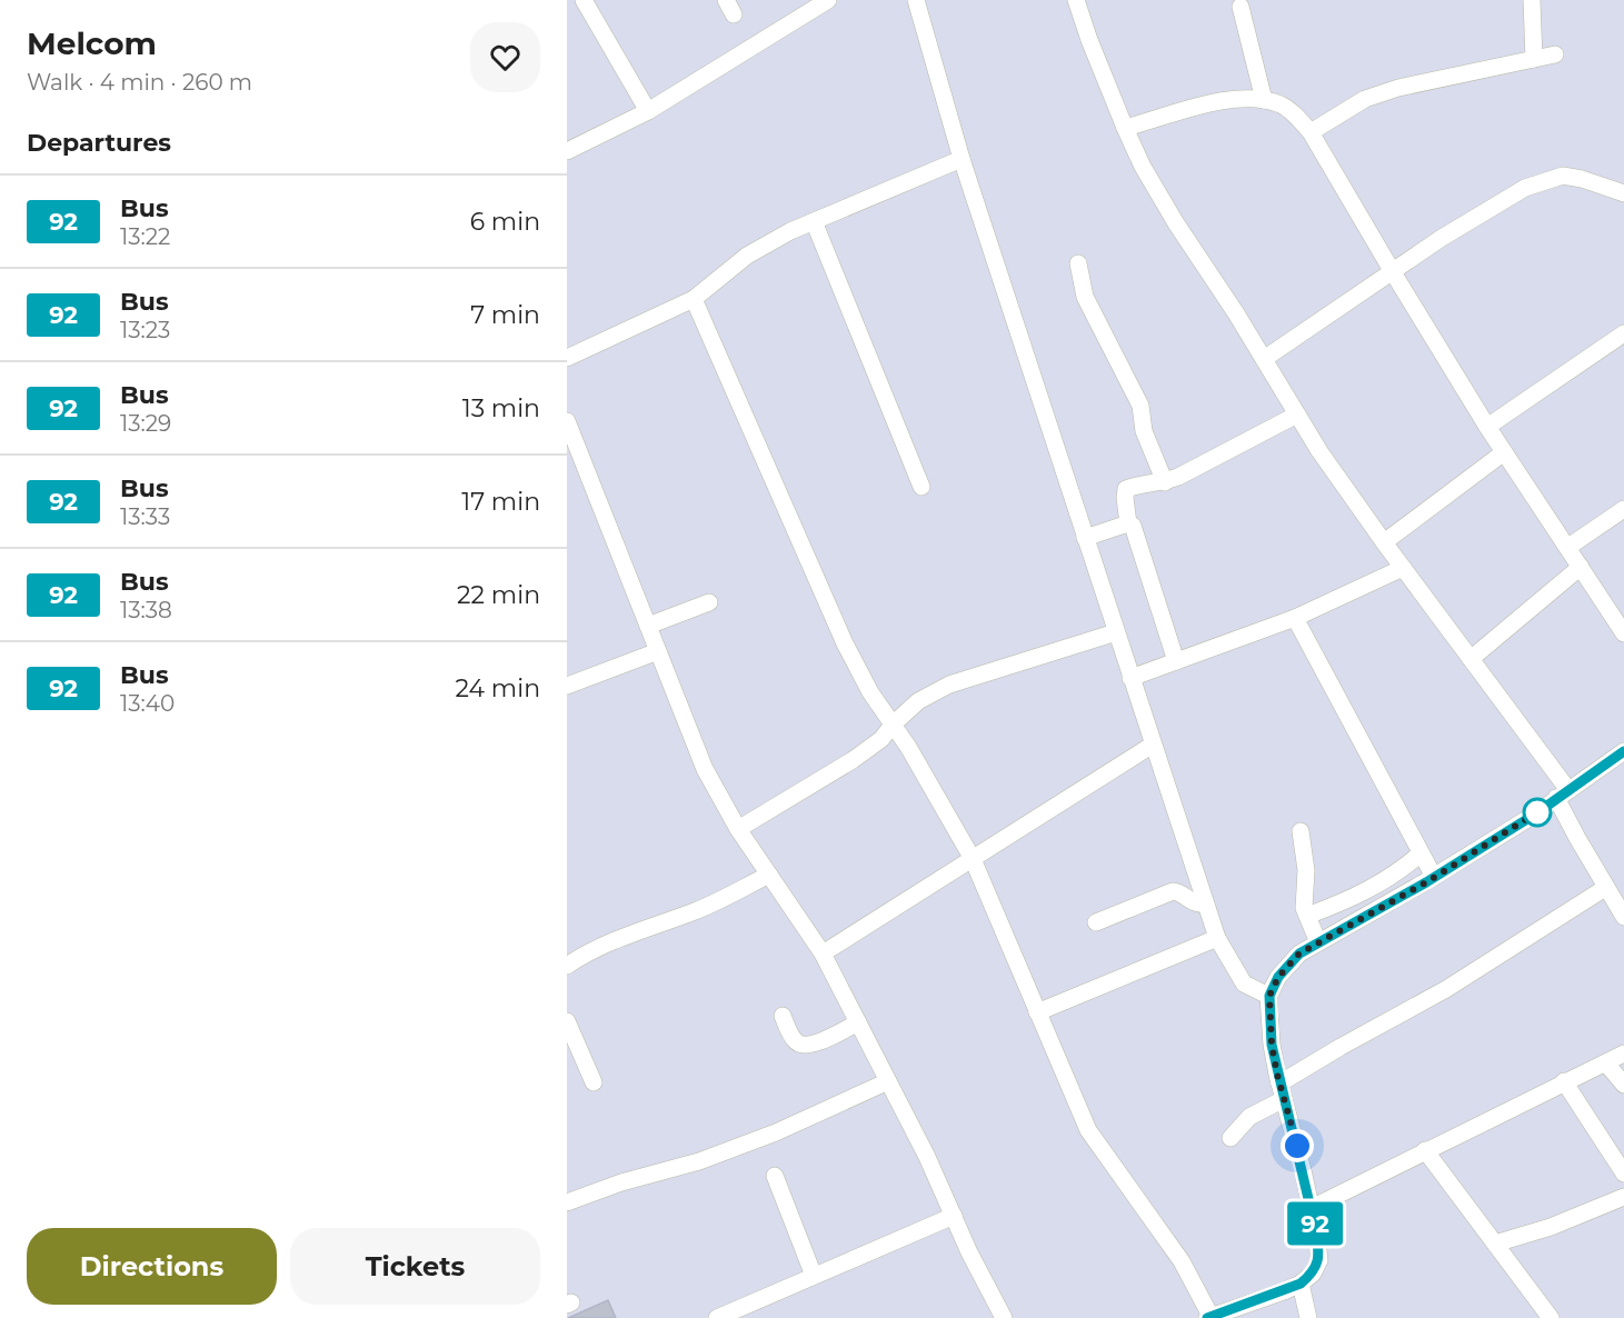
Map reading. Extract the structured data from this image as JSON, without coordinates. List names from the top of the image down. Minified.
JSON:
{"lines":["bus line 92"],"page":{"heading":[["Melcom","Walk · 4 min · 260 m"],"Departures"],"on_map":"92","list":[{"mark":"92","name":"Bus","note":"13:22","value":"6 min"},{"mark":"92","name":"Bus","note":"13:23","value":"7 min"},{"mark":"92","name":"Bus","note":"13:29","value":"13 min"},{"mark":"92","name":"Bus","note":"13:33","value":"17 min"},{"mark":"92","name":"Bus","note":"13:38","value":"22 min"},{"mark":"92","name":"Bus","note":"13:40","value":"24 min"}],"buttons":["Directions","Tickets"]}}
